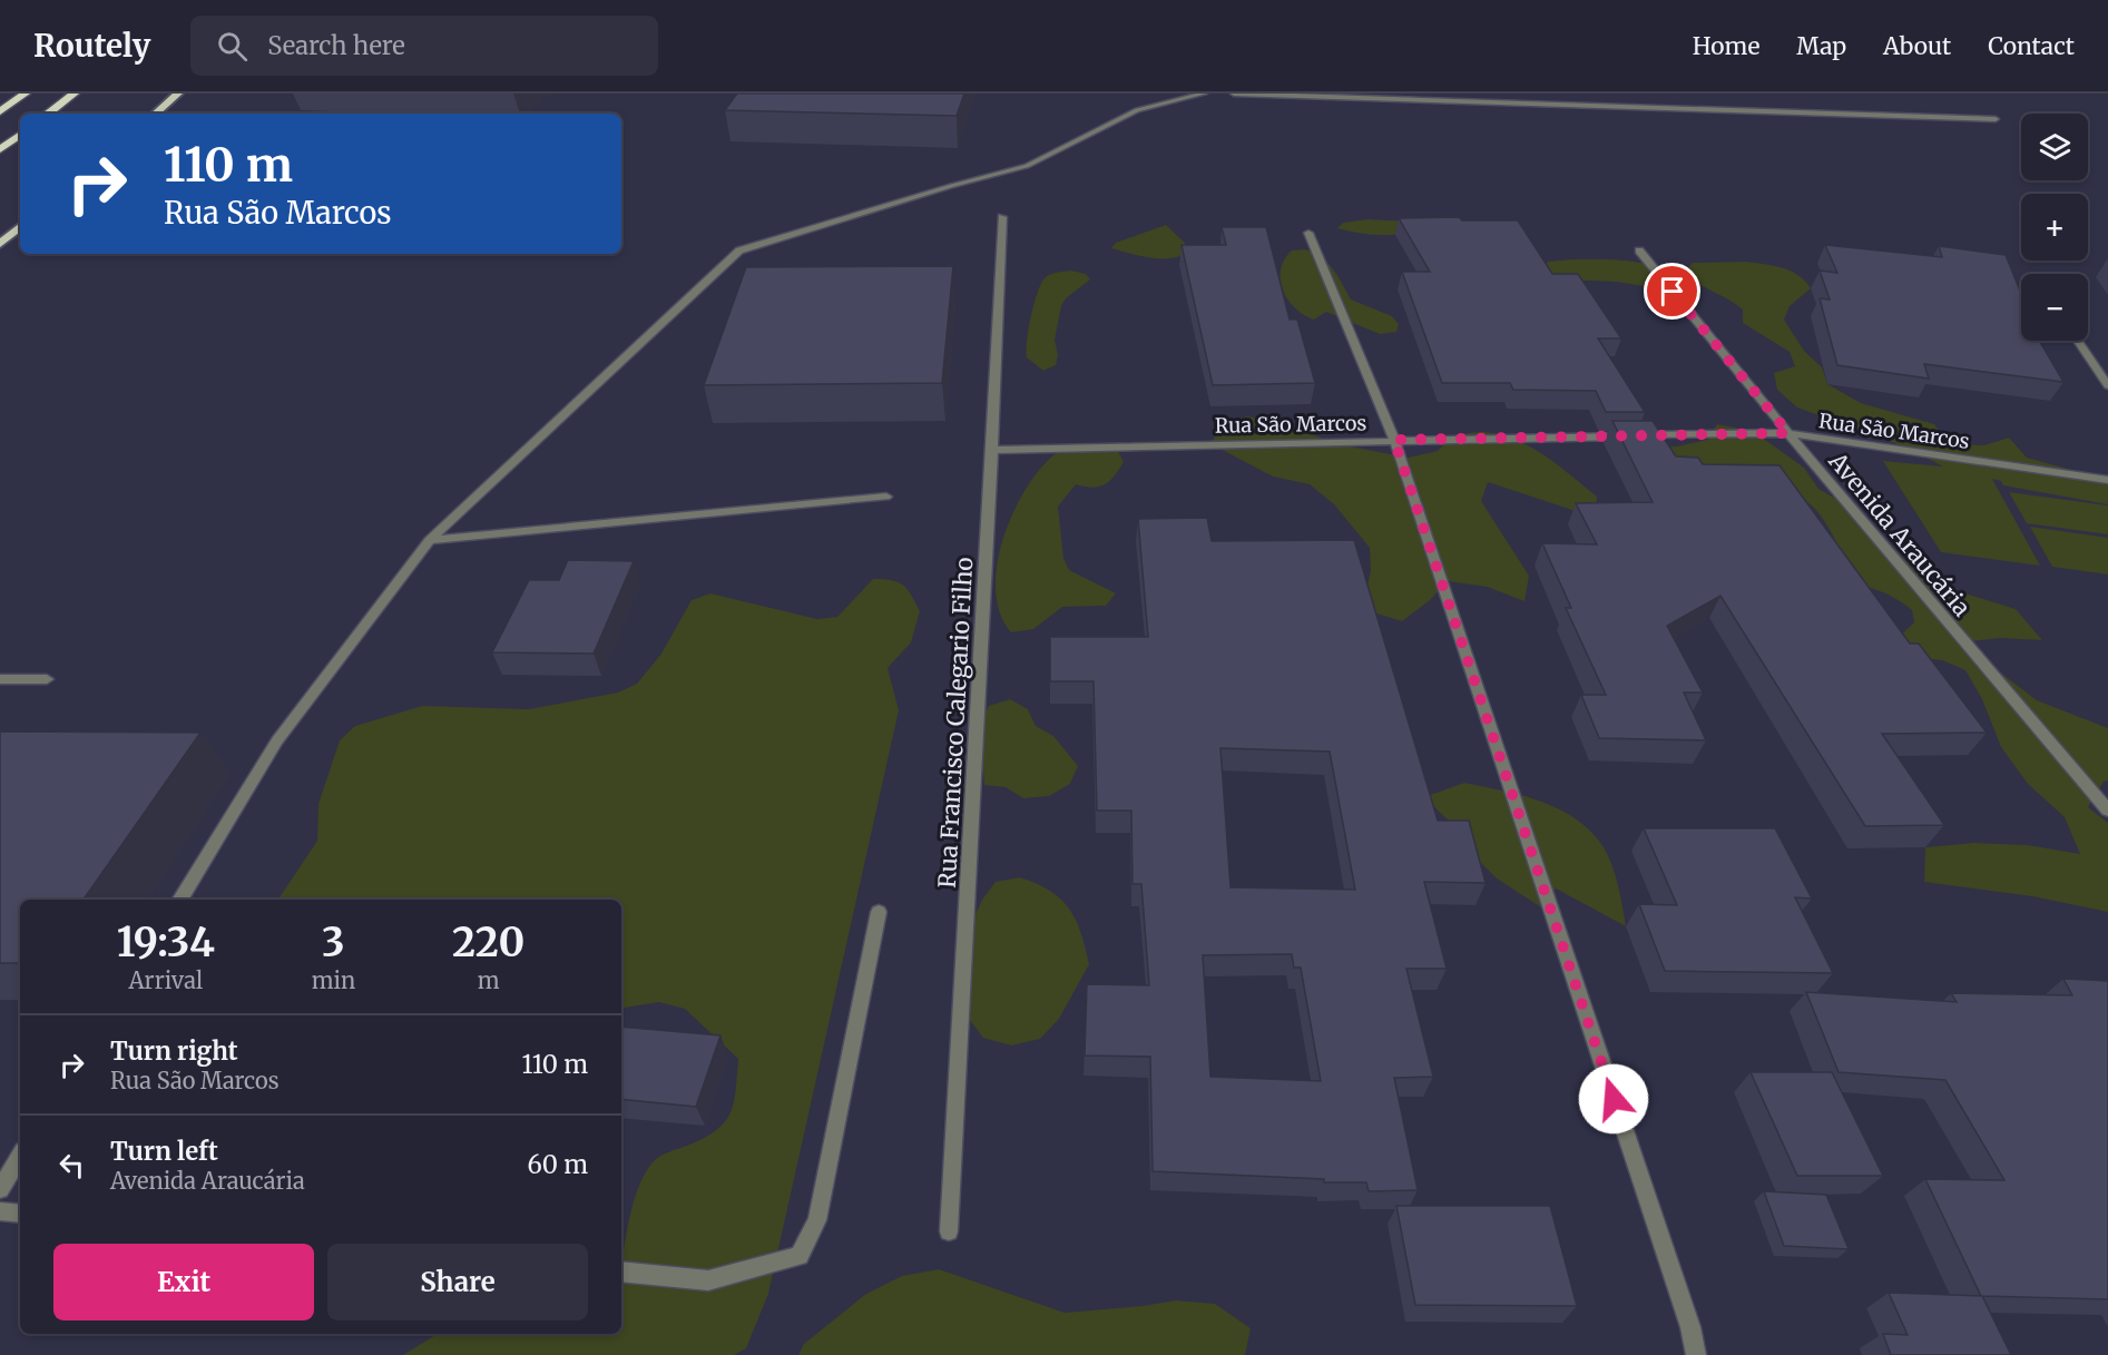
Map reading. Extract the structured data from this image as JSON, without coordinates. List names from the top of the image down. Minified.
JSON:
{"streets":{"street":["Rua São Marcos","Avenida Araucária","Rua Francisco Calegario Filho"]},"crossings":[["Rua São Marcos","Avenida Araucária"],["Rua São Marcos","Rua Francisco Calegario Filho"]],"page":{"header":"Routely","search":"Search here","nav":["Home","Map","About","Contact"],"map_buttons":["+","−"],"turn":["110 m","Rua São Marcos"],"eta":["19:34","Arrival","3","min","220","m"],"list":[{"name":"Turn right","note":"Rua São Marcos","value":"110 m"},{"name":"Turn left","note":"Avenida Araucária","value":"60 m"}],"buttons":["Exit","Share"]}}
